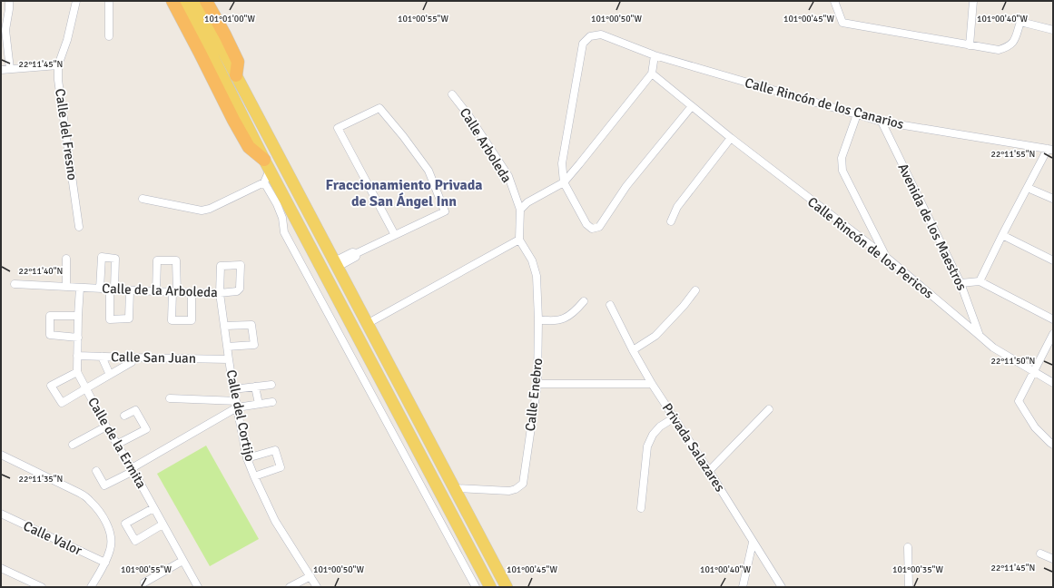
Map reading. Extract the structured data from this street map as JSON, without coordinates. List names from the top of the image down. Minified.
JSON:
{"streets":{"street":["Calle Rincón de los Canarios","Calle del Fresno","Calle Arboleda","Avenida de los Maestros","Calle Rincón de los Pericos","Calle de la Arboleda","Calle San Juan","Calle Enebro","Calle del Cortijo","Calle de la Ermita","Privada Salazares","Calle Valor"]},"crossings":[["Calle Rincón de los Canarios","Avenida de los Maestros"],["Calle Arboleda","Calle Enebro"],["Avenida de los Maestros","Calle Rincón de los Pericos"],["Calle de la Arboleda","Calle del Cortijo"],["Calle de la Arboleda","Calle de la Ermita"],["Calle San Juan","Calle del Cortijo"],["Calle San Juan","Calle de la Ermita"]],"districts":["Fraccionamiento Privada de San Ángel Inn"],"coordinates":["101°01'00\"W","101°00'55\"W","101°00'50\"W","101°00'45\"W","101°00'40\"W","22°11'45\"N","22°11'55\"N","22°11'40\"N","22°11'50\"N","22°11'35\"N","101°00'35\"W"]}
